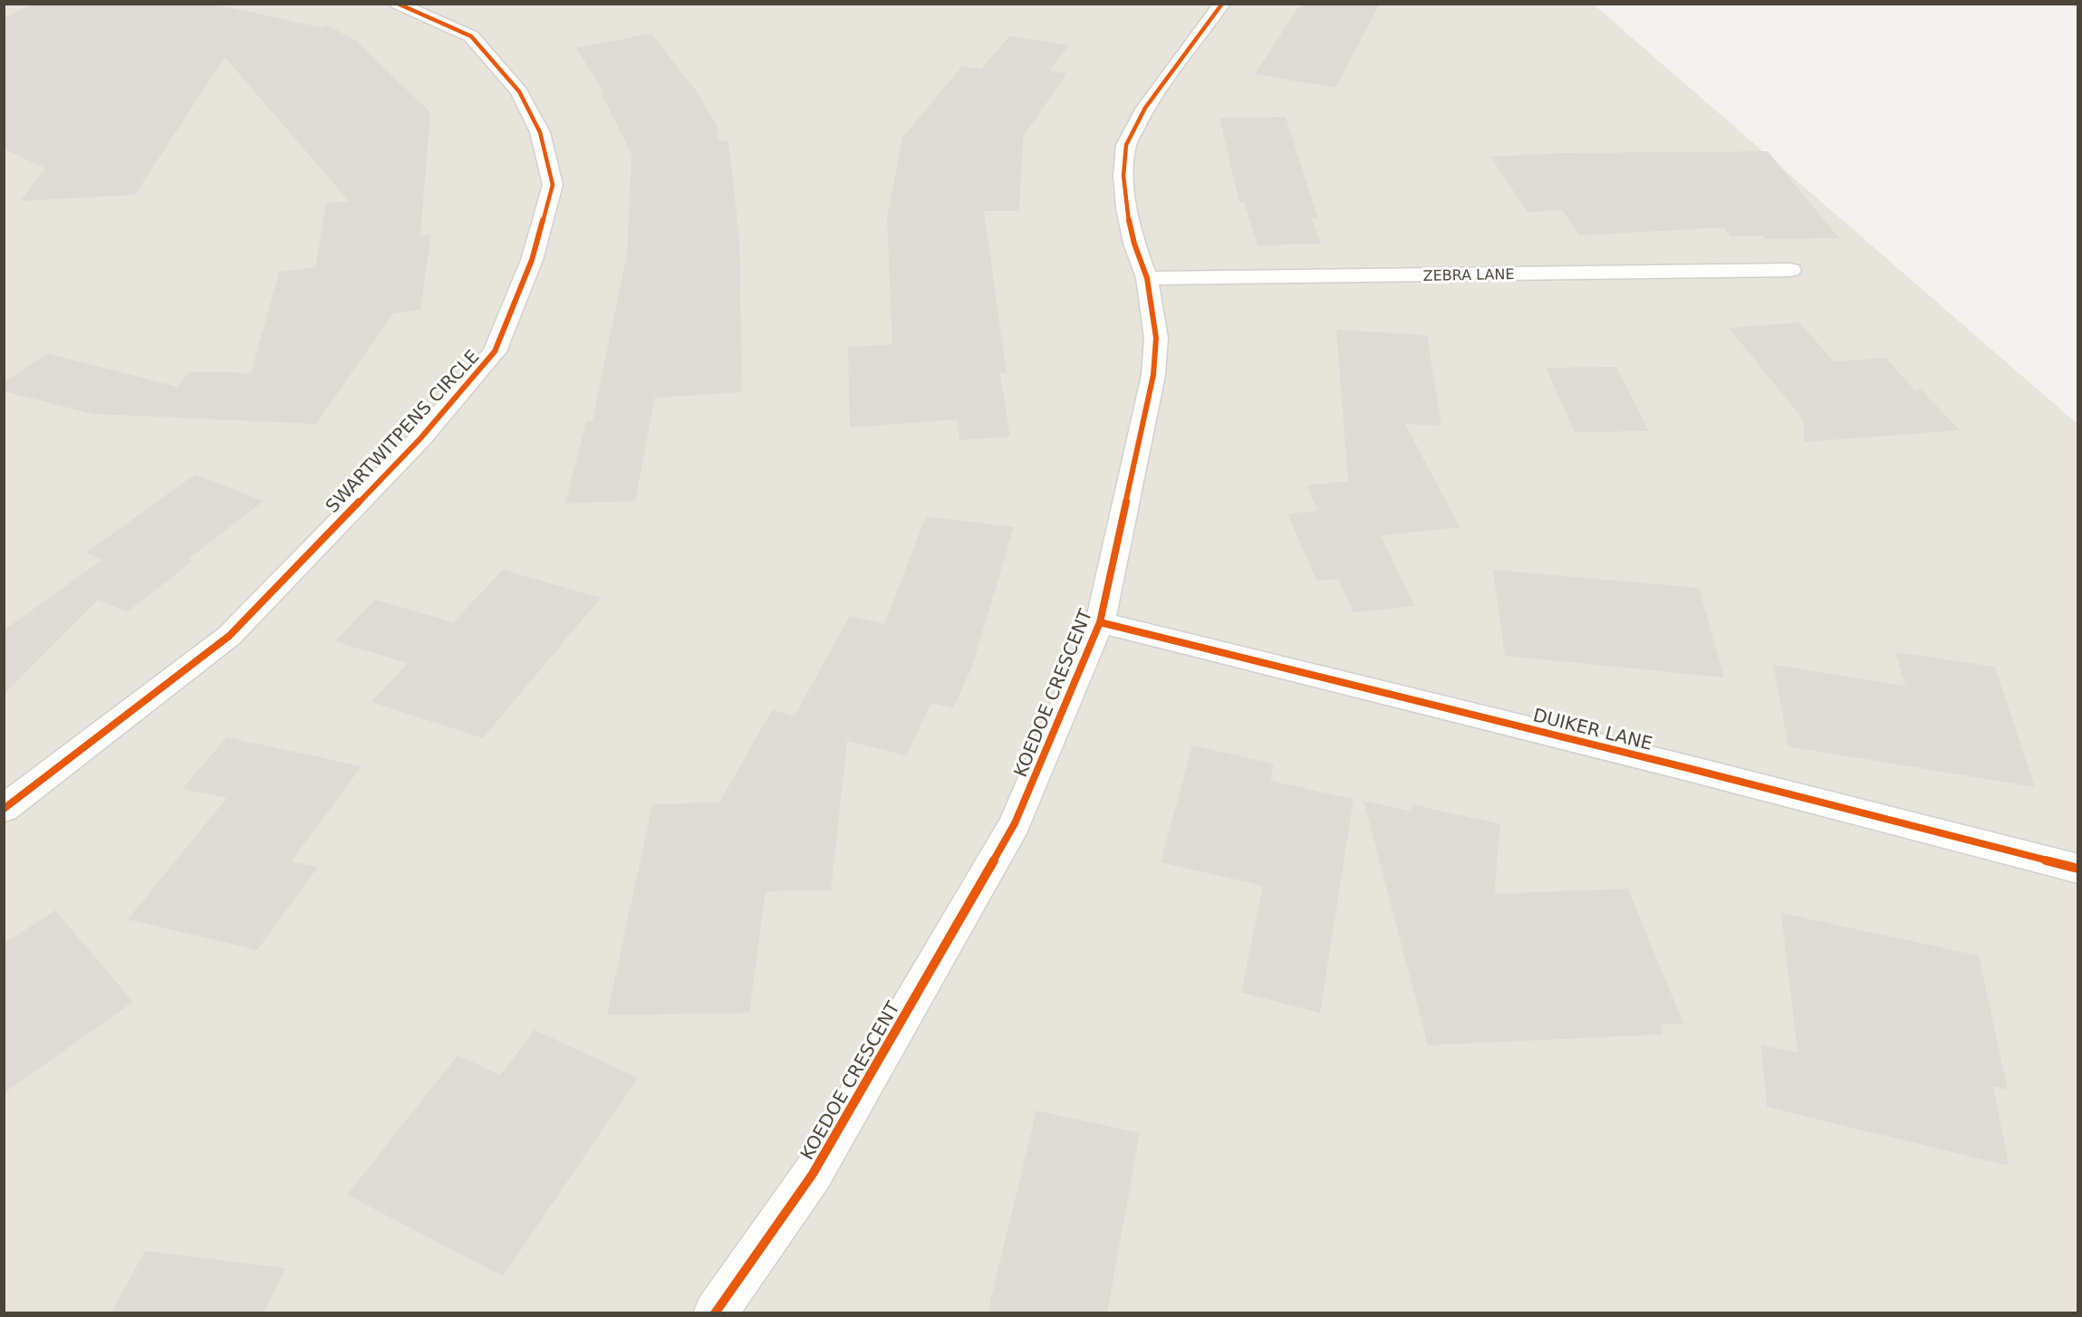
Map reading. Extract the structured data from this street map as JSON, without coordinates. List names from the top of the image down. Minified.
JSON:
{"streets":{"street":["ZEBRA LANE","SWARTWITPENS CIRCLE","KOEDOE CRESCENT","DUIKER LANE"]},"crossings":[["ZEBRA LANE","KOEDOE CRESCENT"],["KOEDOE CRESCENT","DUIKER LANE"]]}
